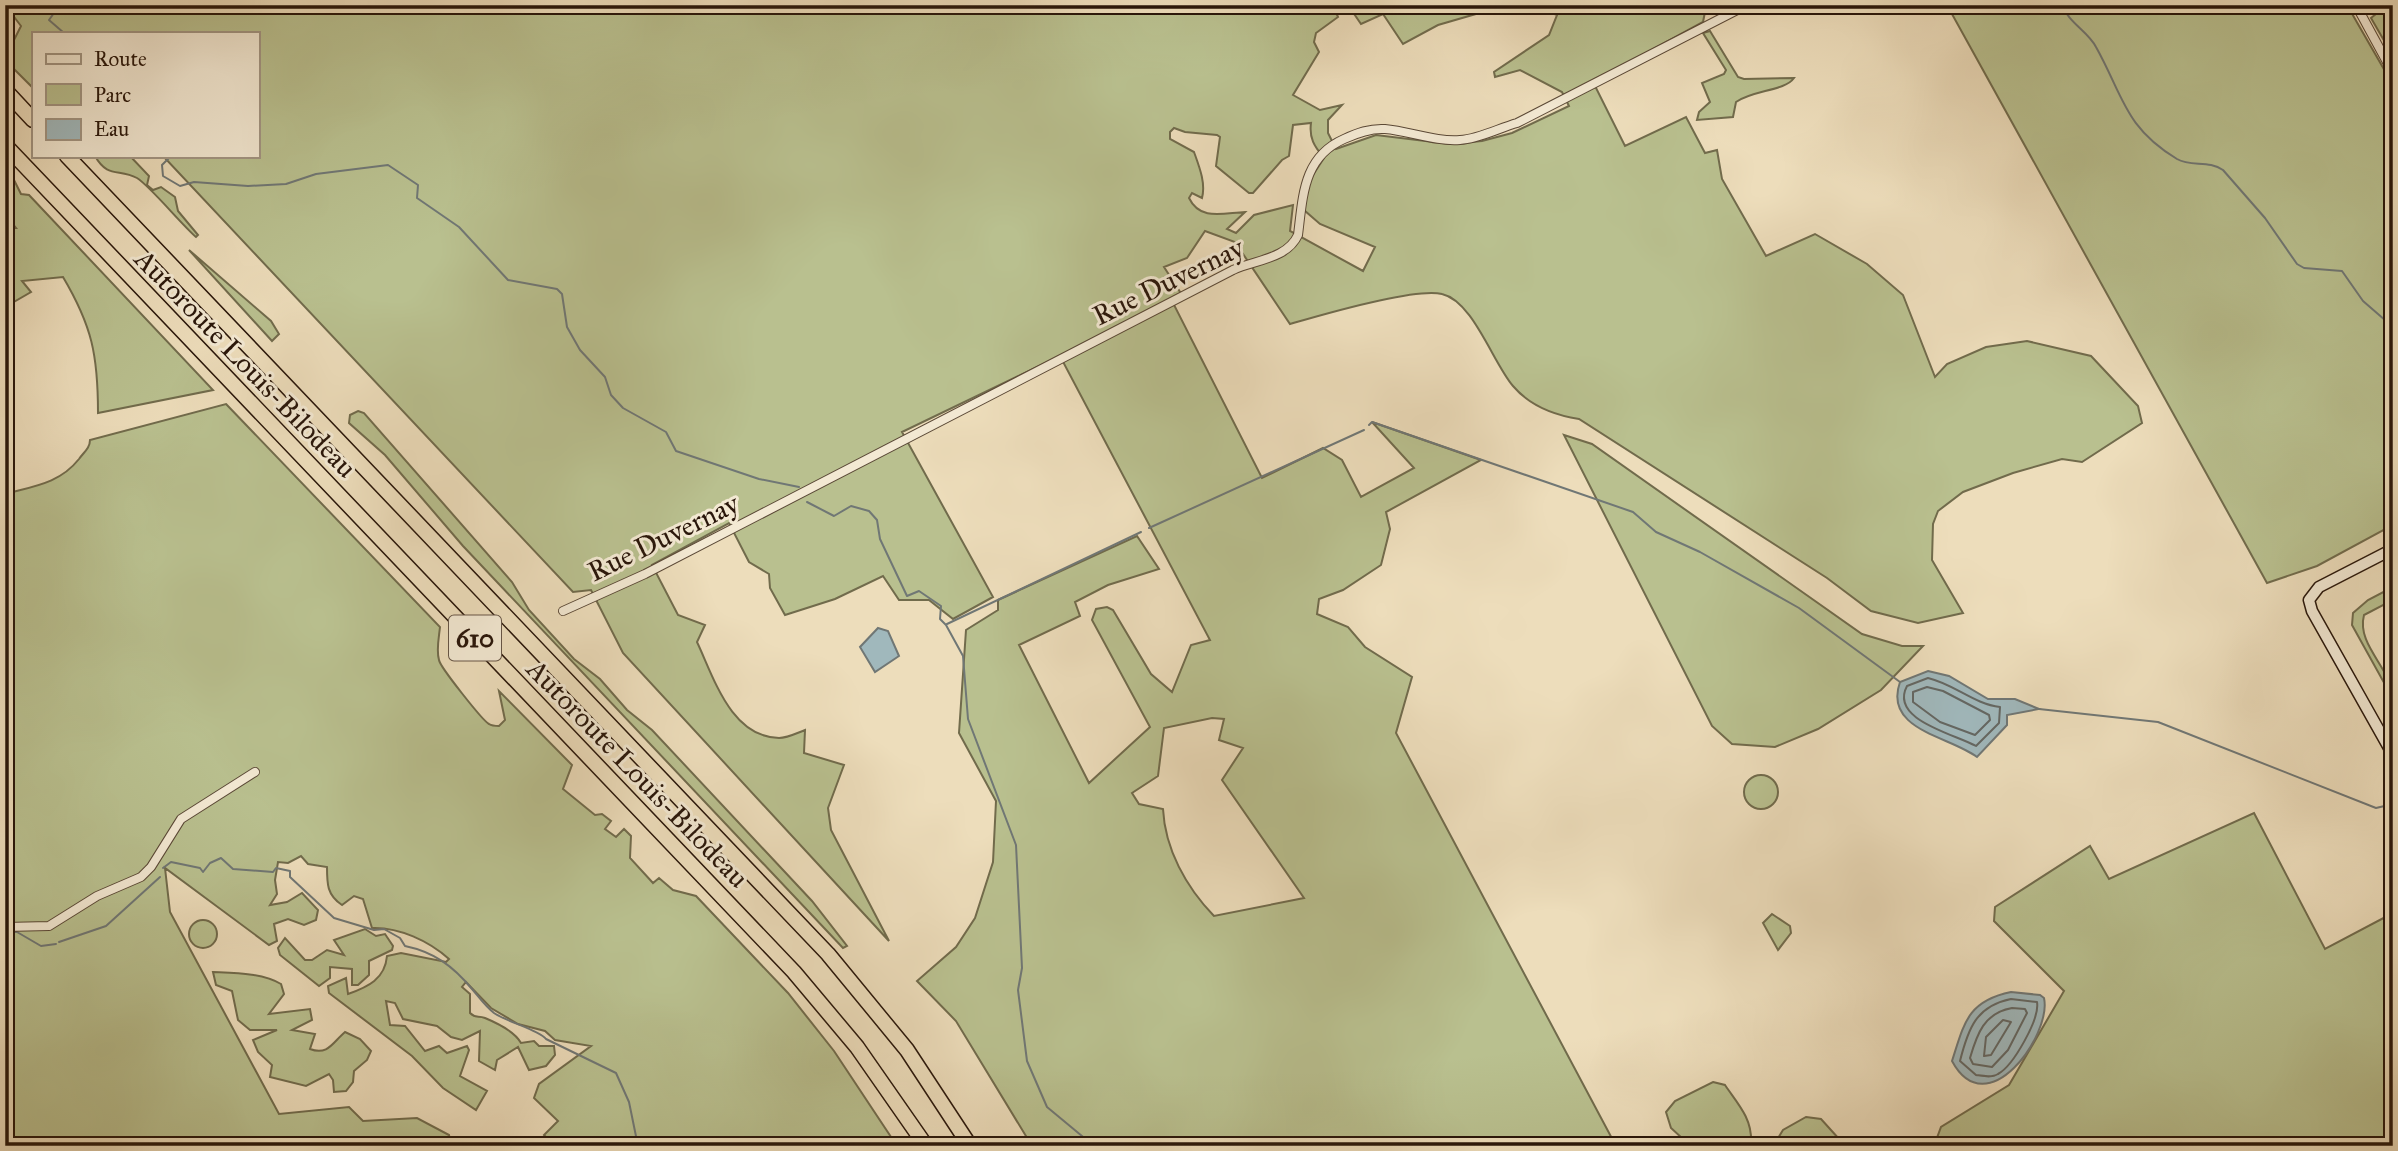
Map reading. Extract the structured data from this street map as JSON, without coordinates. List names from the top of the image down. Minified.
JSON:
{"streets":{"highway":["Autoroute Louis-Bilodeau","610"],"street":["Rue Duvernay"]},"legend":["Route","Parc","Eau"]}
